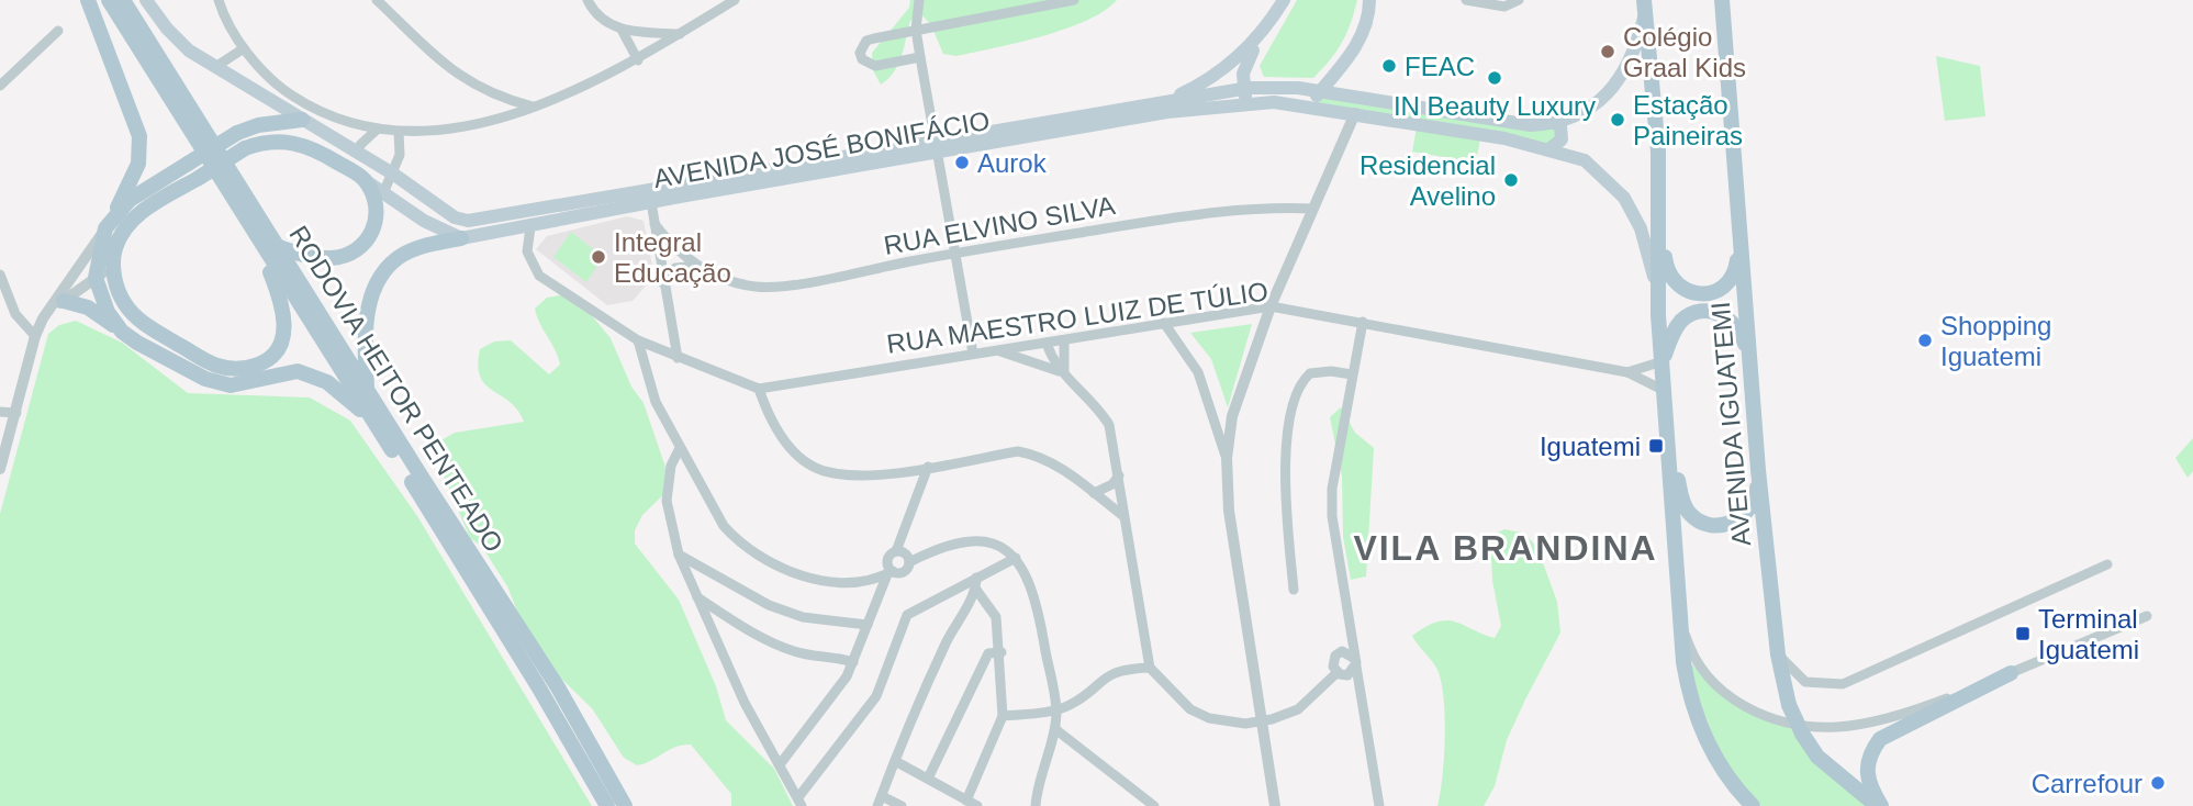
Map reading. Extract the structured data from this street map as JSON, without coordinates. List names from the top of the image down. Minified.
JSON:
{"streets":{"main road":["AVENIDA JOSÉ BONIFÁCIO","RODOVIA HEITOR PENTEADO","AVENIDA IGUATEMI"],"street":["RUA ELVINO SILVA","RUA MAESTRO LUIZ DE TÚLIO"]},"districts":["VILA BRANDINA"],"places":{"other":["Colégio Graal Kids","FEAC","IN Beauty Luxury","Estação Paineiras","Aurok","Residencial Avelino","Integral Educação","Shopping Iguatemi","Carrefour"],"transit":["Iguatemi","Terminal Iguatemi"]}}
